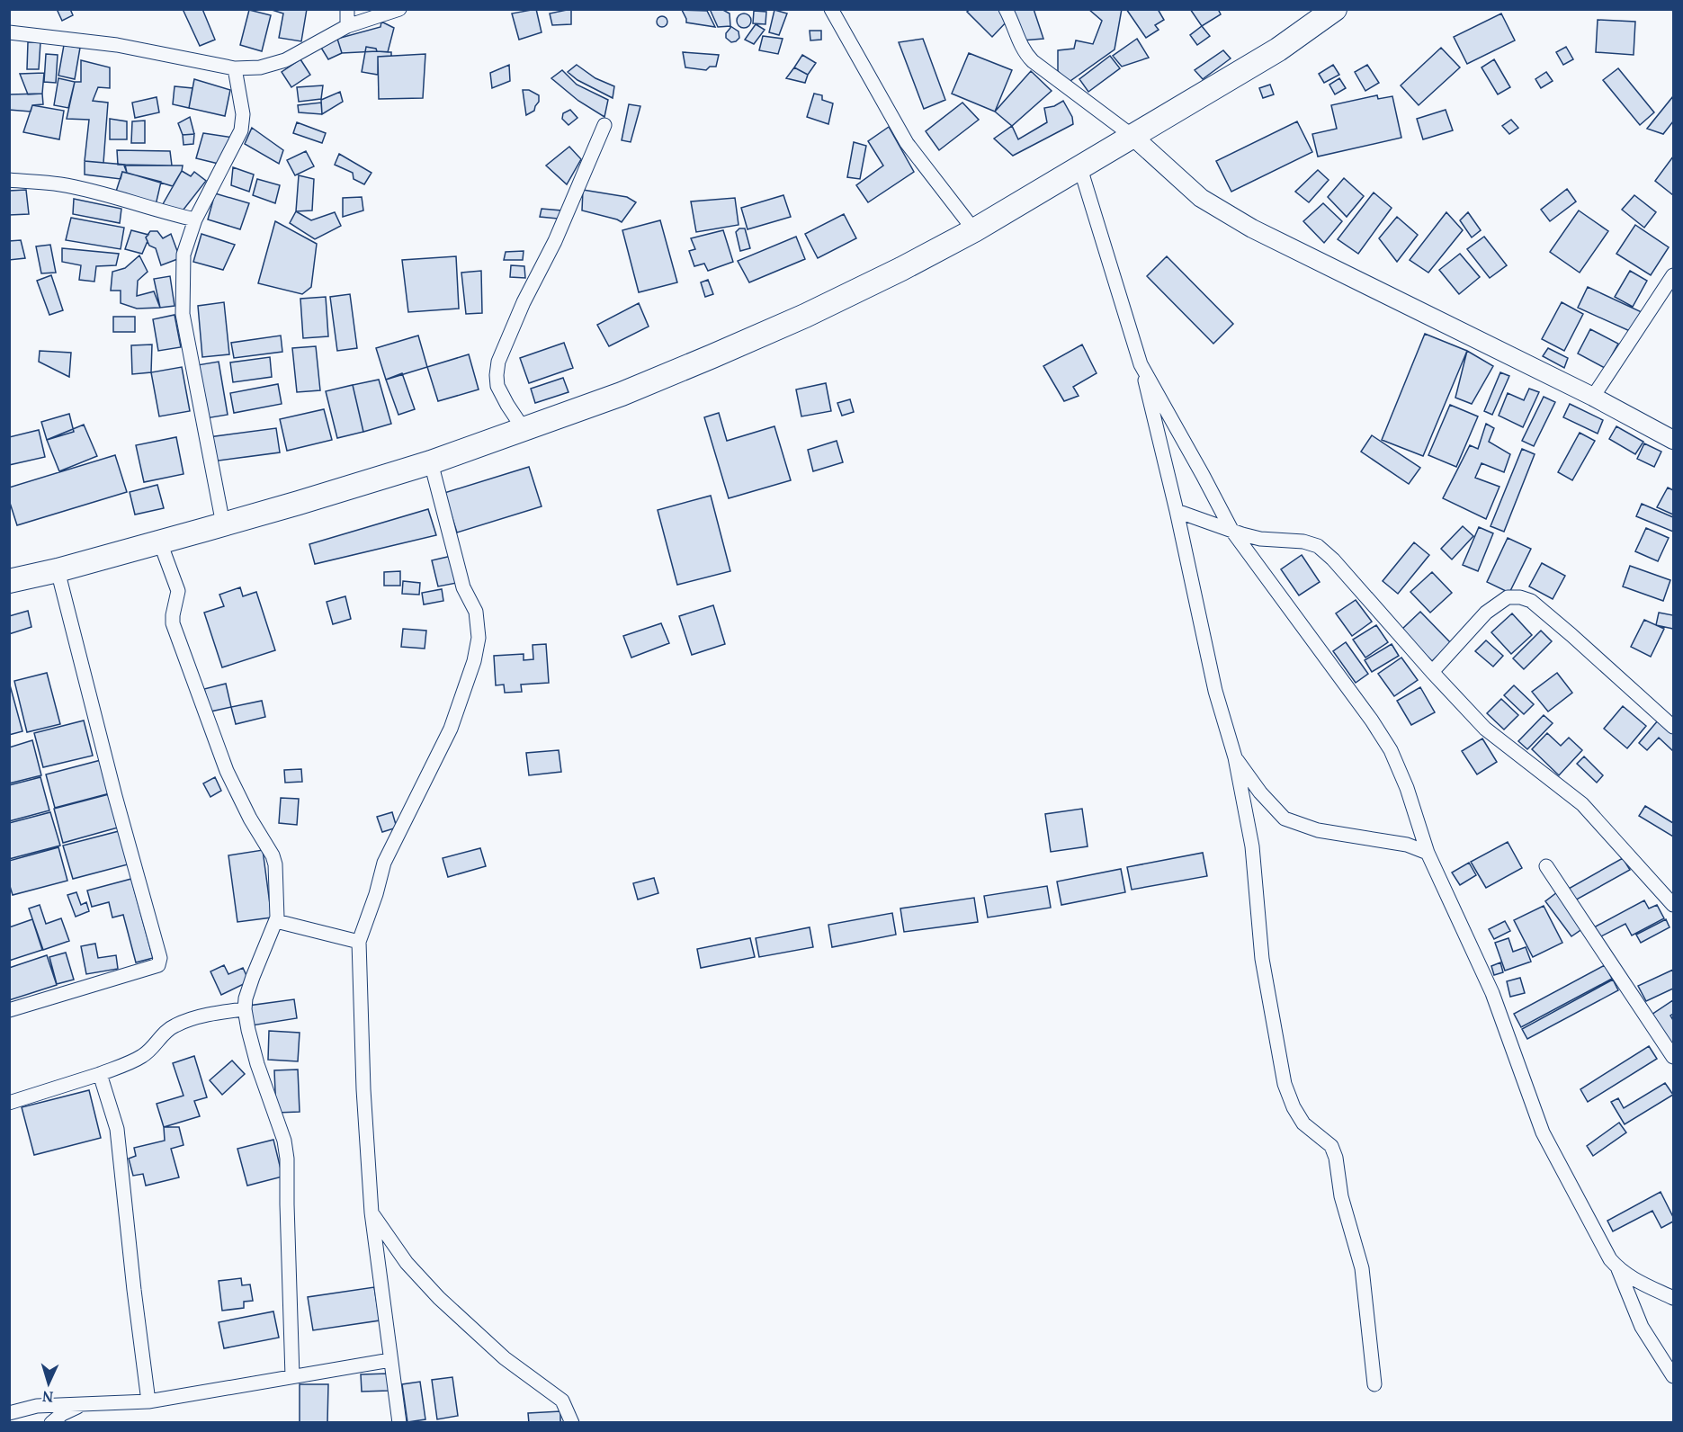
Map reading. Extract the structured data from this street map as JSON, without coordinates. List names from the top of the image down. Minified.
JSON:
{"north":"bottom"}
